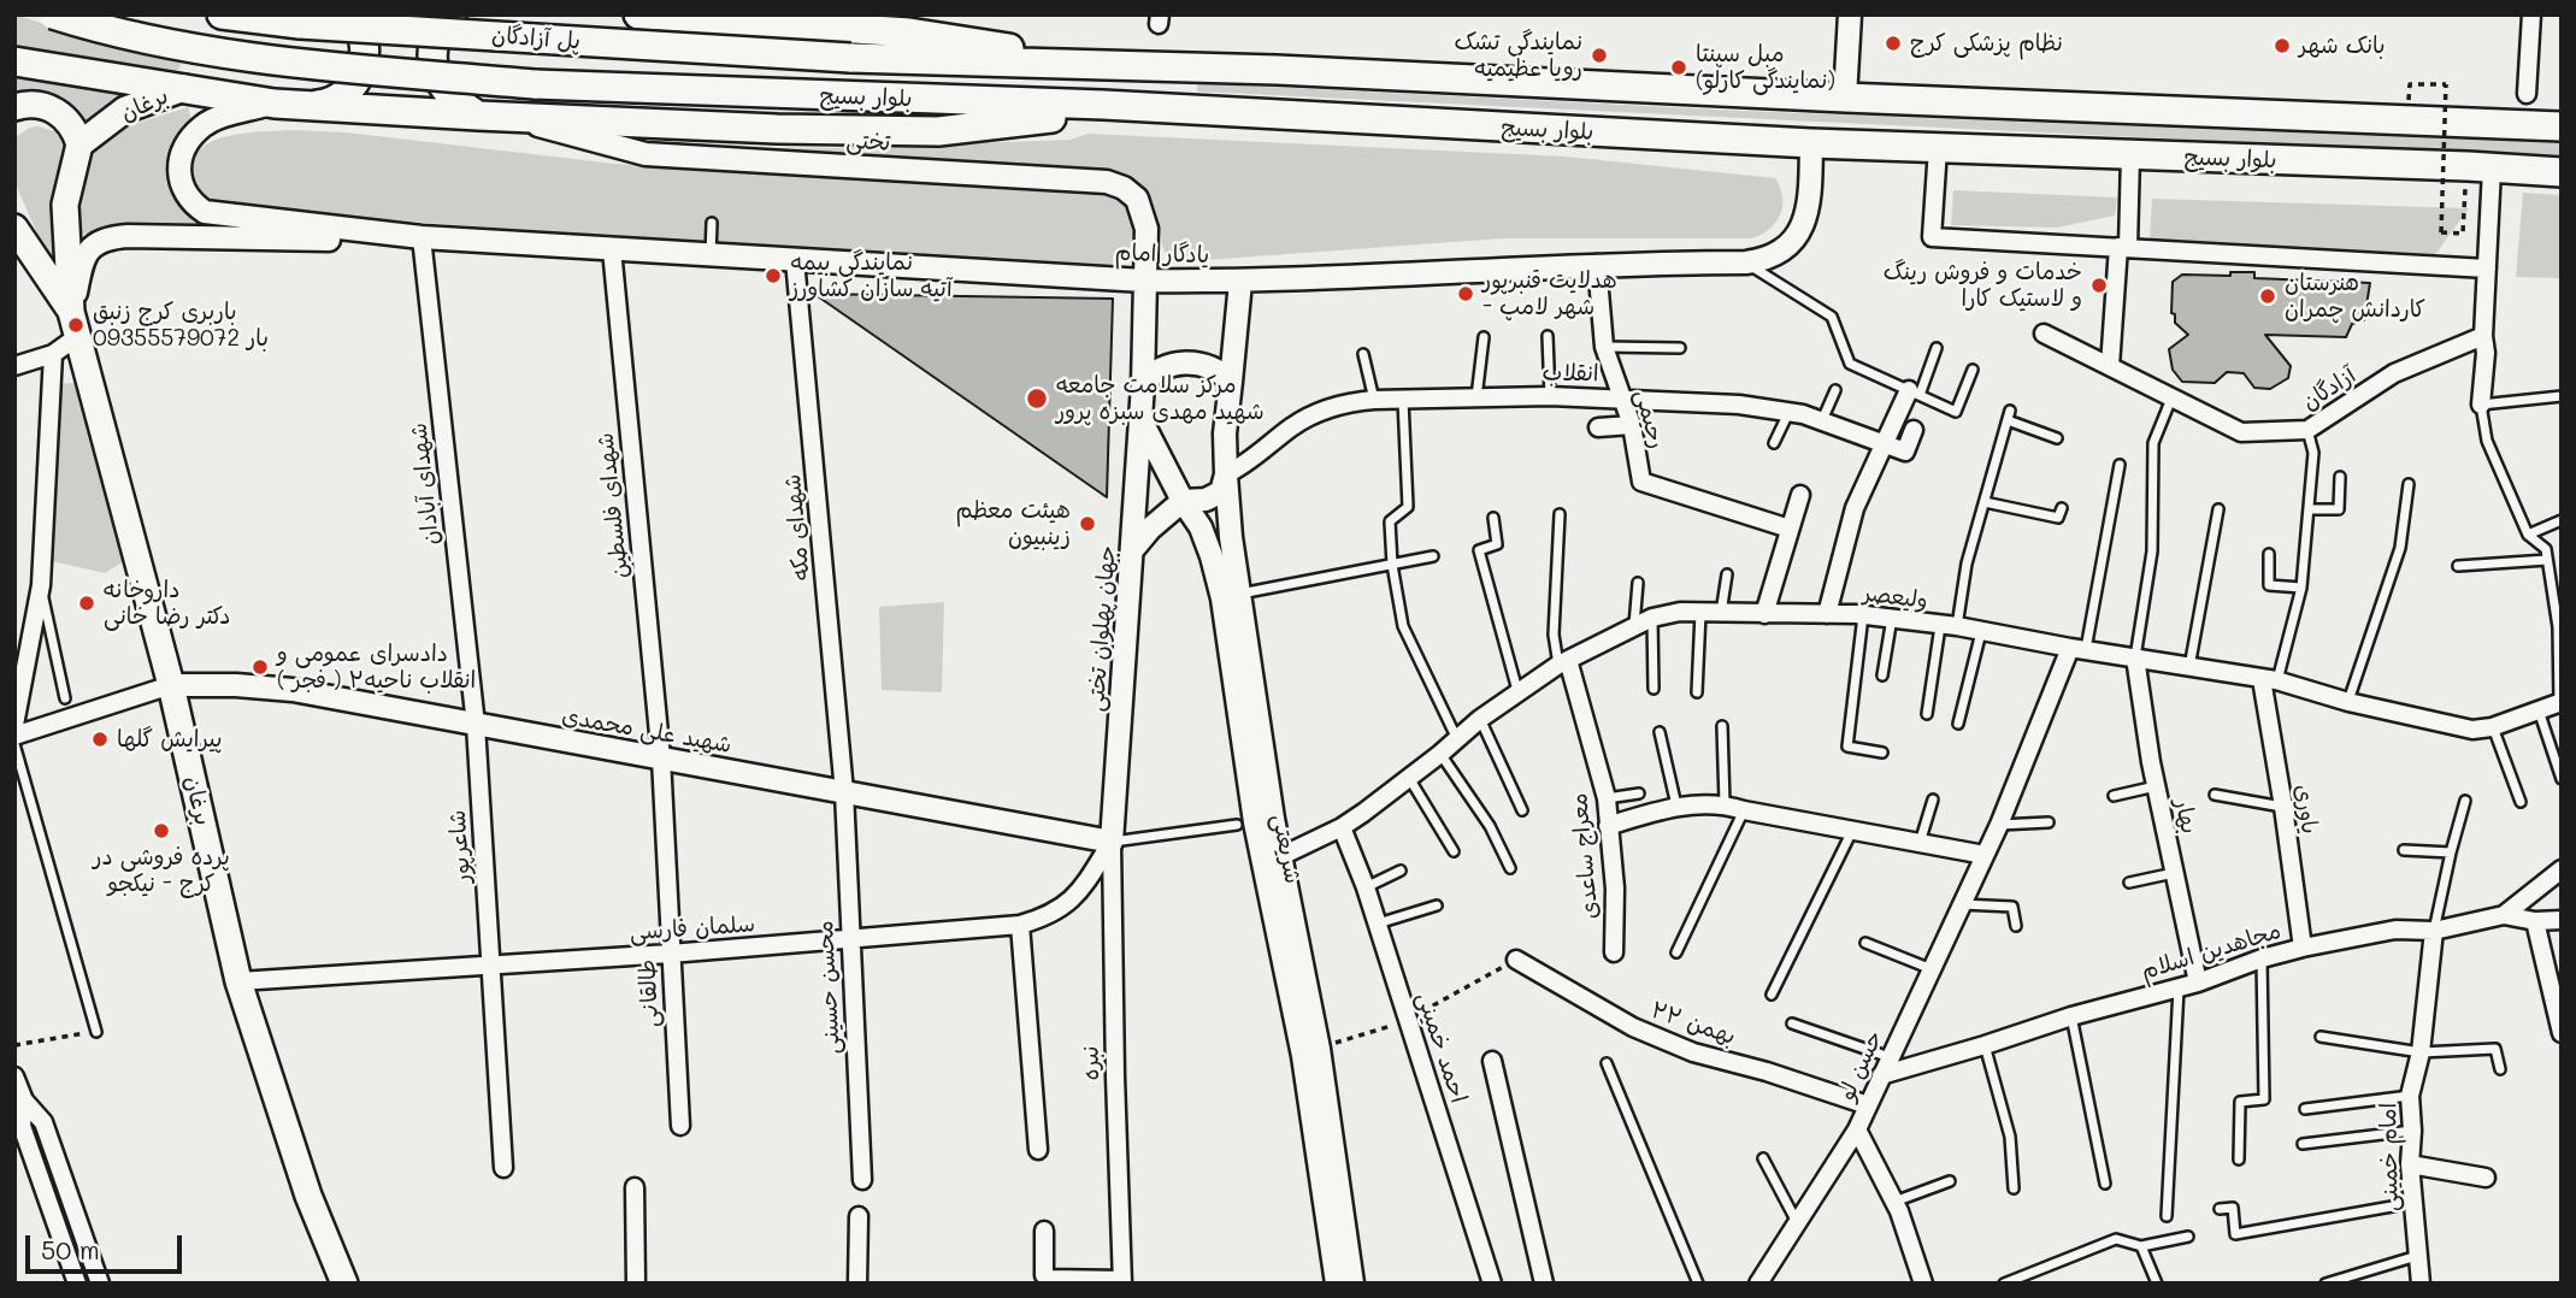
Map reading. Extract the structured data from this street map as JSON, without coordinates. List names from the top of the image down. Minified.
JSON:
{"streets":{"main road":["پل آزادگان","بلوار بسیج","برغان"],"street":["تختی","یادگار امام","انقلاب","آزادگان","رحیمی","شهدای آبادان","شهدای فلسطین","شهدای مکه","ولیعصر","جهان پهلوان تختی","شهید علی محمدی","یاوری","بهار","شاعرپور","شریعتی","معراج ساعدی","سلمان فارسی","مجاهدین اسلام","محسن حسینی","طالقانی","۲۲ بهمن","احمد خمینی","نبره","حسن لو","امام خمینی"]},"crossings":[["پل آزادگان","بلوار بسیج"],["بلوار بسیج","یادگار امام"],["برغان","شهید علی محمدی"],["برغان","سلمان فارسی"],["تختی","یادگار امام"],["یادگار امام","رحیمی"],["یادگار امام","شهدای آبادان"],["یادگار امام","شهدای فلسطین"],["یادگار امام","شهدای مکه"],["یادگار امام","شریعتی"],["انقلاب","رحیمی"],["انقلاب","شریعتی"],["شهدای آبادان","شهید علی محمدی"],["شهدای آبادان","شاعرپور"],["شهدای فلسطین","شهید علی محمدی"],["شهدای فلسطین","طالقانی"],["شهدای مکه","شهید علی محمدی"],["شهدای مکه","محسن حسینی"],["ولیعصر","یاوری"],["ولیعصر","بهار"],["ولیعصر","شریعتی"],["ولیعصر","معراج ساعدی"],["ولیعصر","احمد خمینی"],["ولیعصر","حسن لو"],["جهان پهلوان تختی","شهید علی محمدی"],["جهان پهلوان تختی","شریعتی"],["جهان پهلوان تختی","سلمان فارسی"],["جهان پهلوان تختی","نبره"],["شهید علی محمدی","شاعرپور"],["شهید علی محمدی","سلمان فارسی"],["شهید علی محمدی","محسن حسینی"],["شهید علی محمدی","طالقانی"],["شهید علی محمدی","نبره"],["یاوری","مجاهدین اسلام"],["بهار","مجاهدین اسلام"],["شاعرپور","سلمان فارسی"],["سلمان فارسی","محسن حسینی"],["سلمان فارسی","طالقانی"],["سلمان فارسی","نبره"],["مجاهدین اسلام","حسن لو"],["مجاهدین اسلام","امام خمینی"],["۲۲ بهمن","حسن لو"]],"places":["نظام پزشکی کرج","بانک شهر","نمایندگی تشک رویا عظیمیه","مبل سپنتا (نمایندگی کارلو)","نمایندگی بیمه آتیه سازان کشاورز","خدمات و فروش رینگ و لاستیک کارا","هدلایت قنبرپور - شهر لامپ","هنرستان کاردانش چمران","باربری کرج زنبق بار 09355579072","مرکز سلامت جامعه شهید مهدی سبزه پرور","هیئت معظم زینبیون","داروخانه دکتر رضا خانی","دادسرای عمومی و انقلاب ناحیه۲ ( فجر )","پیرایش گلها","پرده فروشی در کرج - نیکجو"],"scale_bar":"50 m"}
